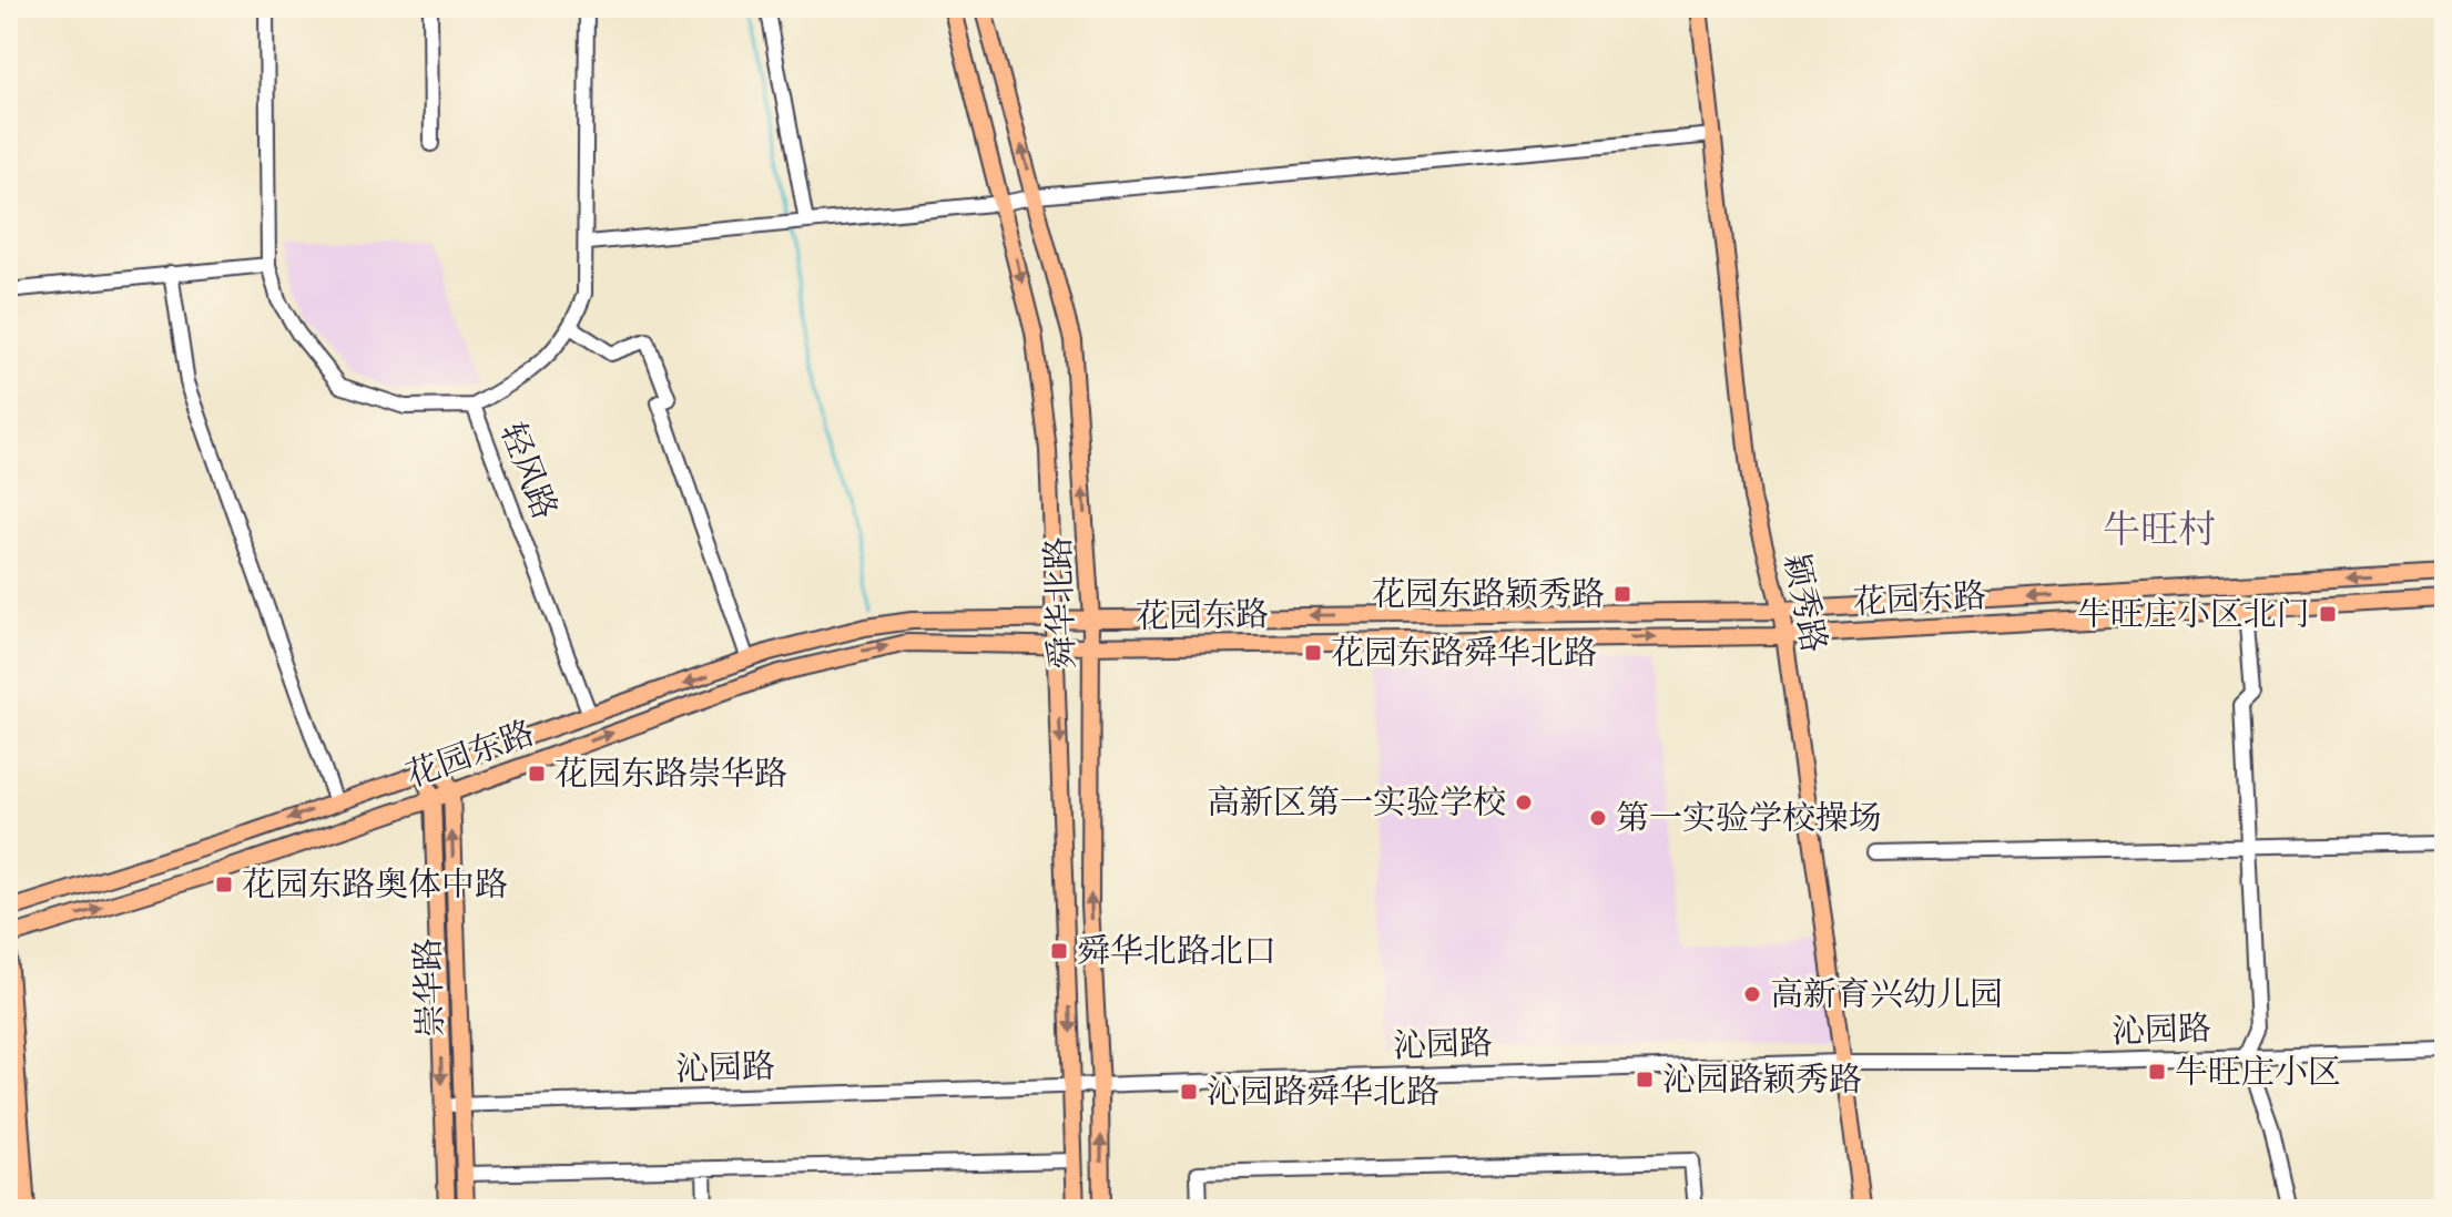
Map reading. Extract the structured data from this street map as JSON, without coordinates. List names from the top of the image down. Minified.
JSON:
{"streets":{"main road":["花园东路","舜华北路","颖秀路","崇华路"],"street":["轻风路","沁园路"]},"crossings":[["轻风路","花园东路"],["花园东路","舜华北路"],["花园东路","颖秀路"],["花园东路","崇华路"],["舜华北路","沁园路"],["颖秀路","沁园路"],["崇华路","沁园路"]],"districts":["牛旺村"],"places":{"transit":["花园东路颖秀路","牛旺庄小区北门","花园东路舜华北路","花园东路崇华路","花园东路奥体中路","舜华北路北口","牛旺庄小区","沁园路颖秀路","沁园路舜华北路"],"other":["高新区第一实验学校","第一实验学校操场","高新育兴幼儿园"]}}
